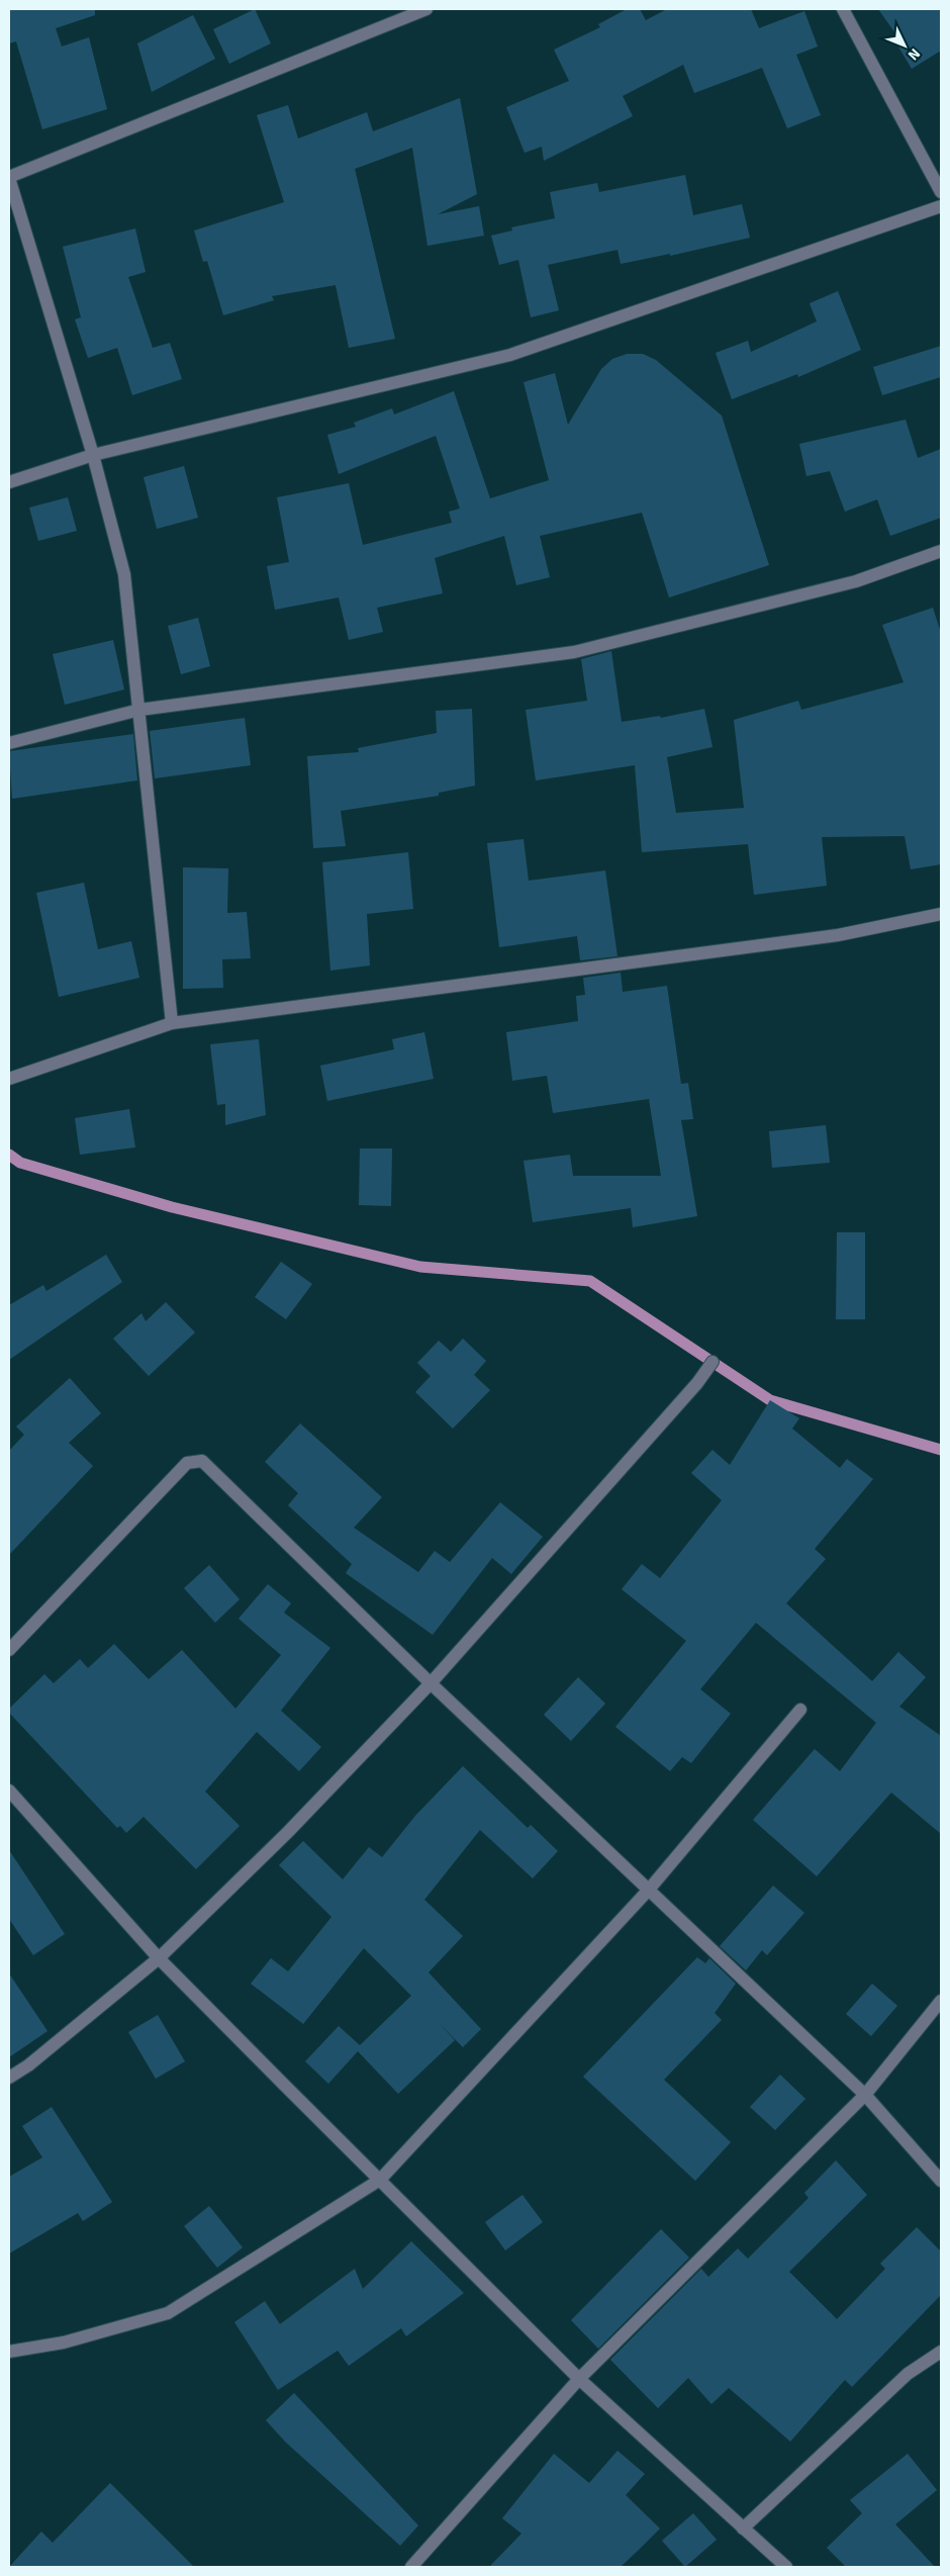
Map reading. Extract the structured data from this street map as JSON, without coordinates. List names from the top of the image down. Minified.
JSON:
{"north":"bottom right"}
